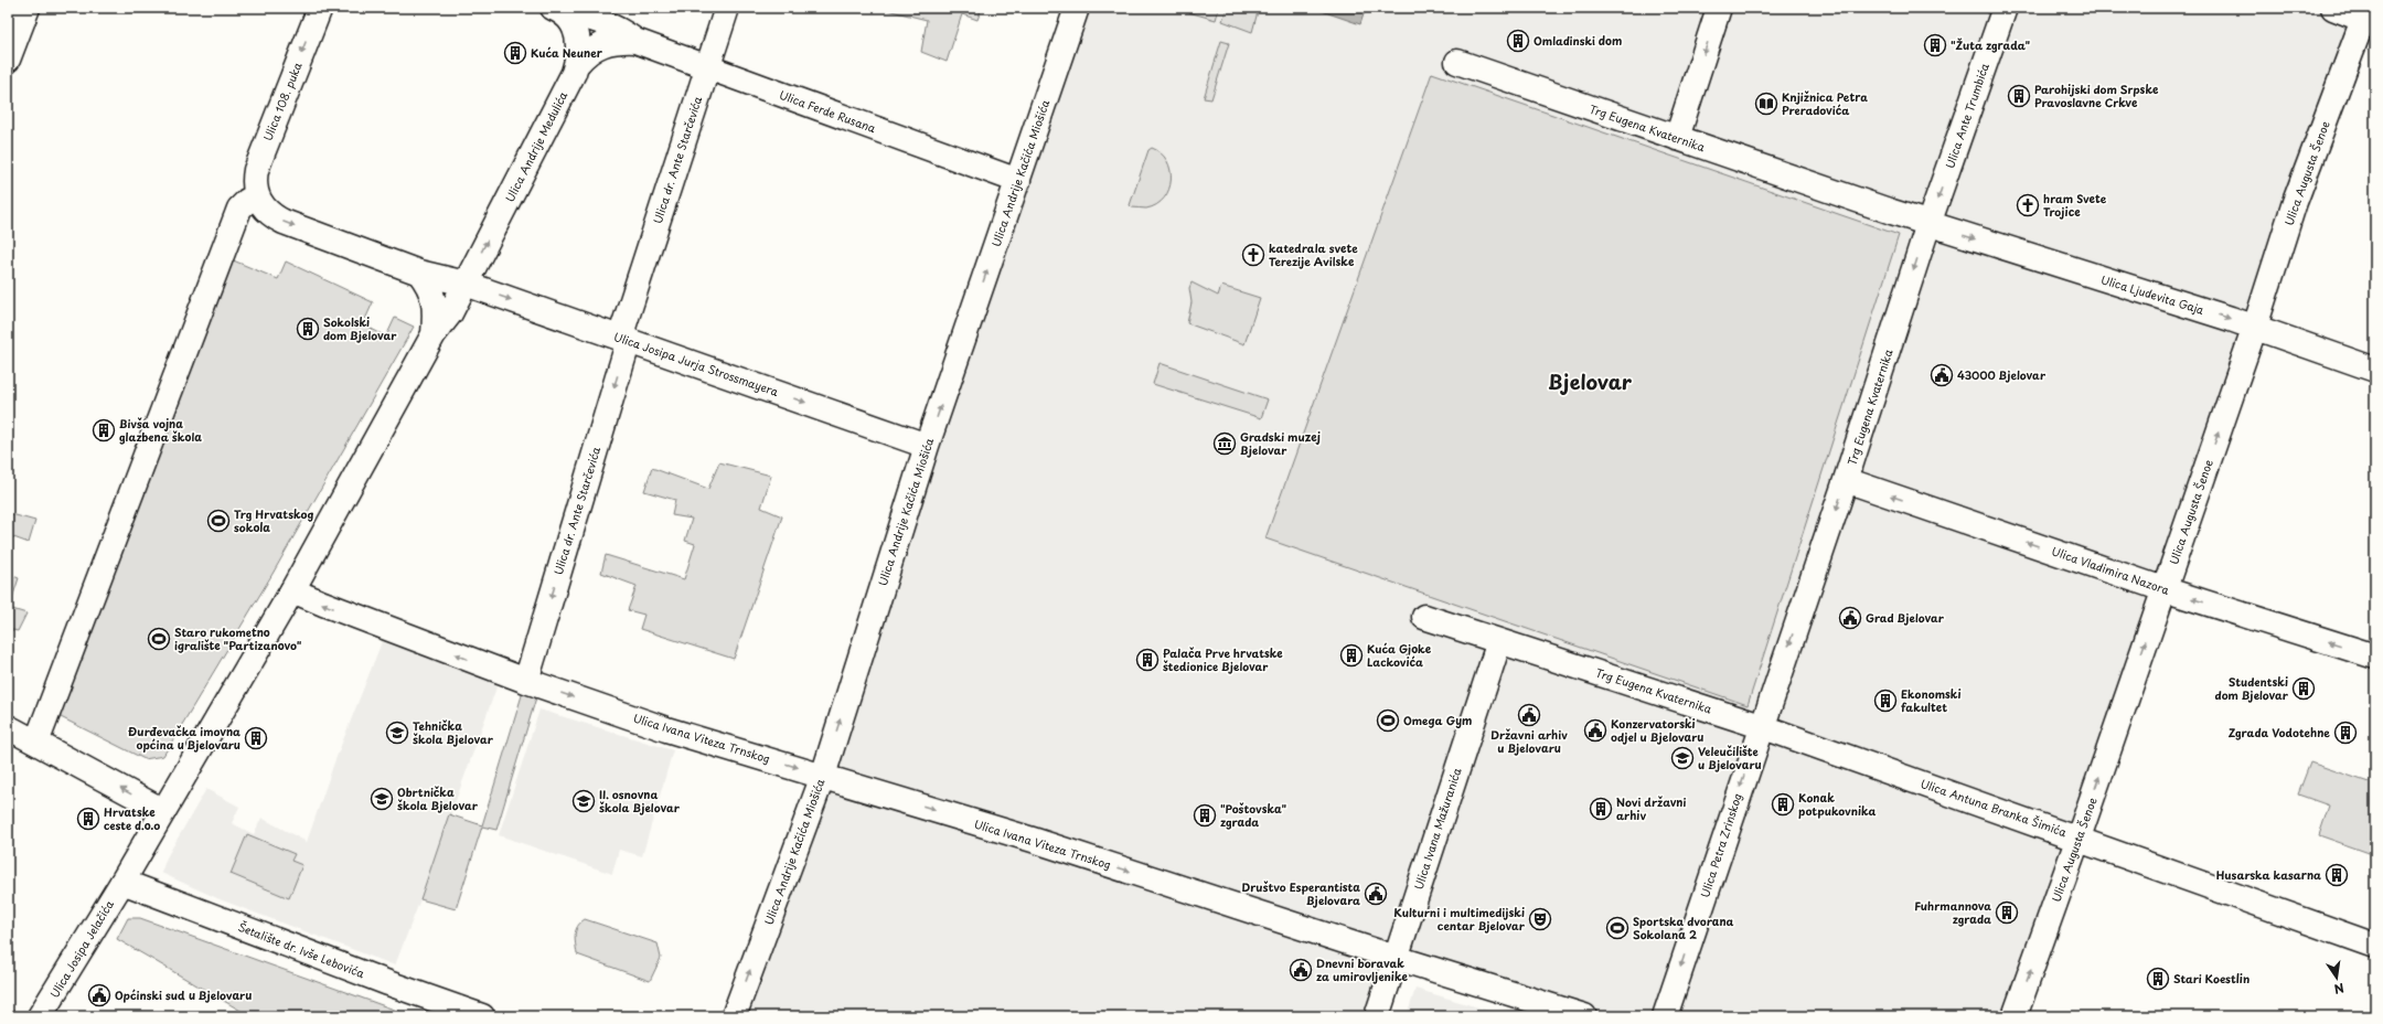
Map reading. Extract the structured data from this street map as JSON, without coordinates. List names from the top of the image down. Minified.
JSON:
{"streets":{"street":["Ulica 108. puka","Ulica Ferde Rusana","Ulica Ante Trumbića","Trg Eugena Kvaternika","Ulica Andrije Medulića","Ulica dr. Ante Starčevića","Ulica Andrije Kačića Miošića","Ulica Augusta Šenoe","Ulica Ljudevita Gaja","Ulica Josipa Jurja Strossmayera","Ulica Vladimira Nazora","Ulica Ivana Viteza Trnskog","Ulica Antuna Branka Šimića","Ulica Ivana Mažuranića","Ulica Petra Zrinskog","Ulica Josipa Jelačića","Šetalište dr. Ivše Lebovića"]},"crossings":[["Ulica Ferde Rusana","Ulica Andrije Medulića"],["Ulica Ferde Rusana","Ulica dr. Ante Starčevića"],["Ulica Ferde Rusana","Ulica Andrije Kačića Miošića"],["Ulica Ante Trumbića","Trg Eugena Kvaternika"],["Ulica Ante Trumbića","Ulica Ljudevita Gaja"],["Trg Eugena Kvaternika","Ulica Ljudevita Gaja"],["Trg Eugena Kvaternika","Ulica Vladimira Nazora"],["Trg Eugena Kvaternika","Ulica Antuna Branka Šimića"],["Trg Eugena Kvaternika","Ulica Ivana Mažuranića"],["Trg Eugena Kvaternika","Ulica Petra Zrinskog"],["Ulica Andrije Medulića","Ulica Josipa Jurja Strossmayera"],["Ulica dr. Ante Starčevića","Ulica Josipa Jurja Strossmayera"],["Ulica dr. Ante Starčevića","Ulica Ivana Viteza Trnskog"],["Ulica Andrije Kačića Miošića","Ulica Josipa Jurja Strossmayera"],["Ulica Andrije Kačića Miošića","Ulica Ivana Viteza Trnskog"],["Ulica Augusta Šenoe","Ulica Ljudevita Gaja"],["Ulica Augusta Šenoe","Ulica Vladimira Nazora"],["Ulica Augusta Šenoe","Ulica Antuna Branka Šimića"],["Ulica Ivana Viteza Trnskog","Ulica Ivana Mažuranića"],["Ulica Antuna Branka Šimića","Ulica Petra Zrinskog"],["Ulica Josipa Jelačića","Šetalište dr. Ivše Lebovića"]],"one_way":["Ulica 108. puka","Ulica Ante Trumbića","Trg Eugena Kvaternika","Ulica Andrije Medulića","Ulica Andrije Kačića Miošića","Ulica Augusta Šenoe","Ulica Ljudevita Gaja","Ulica Josipa Jurja Strossmayera","Ulica Vladimira Nazora","Ulica Petra Zrinskog"],"districts":["Bjelovar"],"places":{"building":["Omladinski dom","\"Žuta zgrada\"","Kuća Neuner","Parohijski dom Srpske Pravoslavne Crkve","Sokolski dom Bjelovar","Bivša vojna glazbena škola","Kuća Gjoke Lackovića","Palača Prve hrvatske štedionice Bjelovar","Studentski dom Bjelovar","Ekonomski fakultet","Zgrada Vodotehne","Đurđevačka imovna općina u Bjelovaru","Konak potpukovnika","Novi državni arhiv","\"Poštovska\" zgrada","Hrvatske ceste d.o.o","Husarska kasarna","Fuhrmannova zgrada","Stari Koestlin"],"library":["Knjižnica Petra Preradovića"],"church":["hram Svete Trojice","katedrala svete Terezije Avilske"],"public building":["43000 Bjelovar","Grad Bjelovar","Državni arhiv u Bjelovaru","Konzervatorski odjel u Bjelovaru","Društvo Esperantista Bjelovara","Dnevni boravak za umirovljenike","Općinski sud u Bjelovaru"],"museum":["Gradski muzej Bjelovar"],"sports":["Trg Hrvatskog sokola","Staro rukometno igralište \"Partizanovo\"","Omega Gym","Sportska dvorana Sokolana 2"],"school or university":["Tehnička škola Bjelovar","Veleučilište u Bjelovaru","Obrtnička škola Bjelovar","II. osnovna škola Bjelovar"],"theatre":["Kulturni i multimedijski centar Bjelovar"]},"north":"bottom"}
